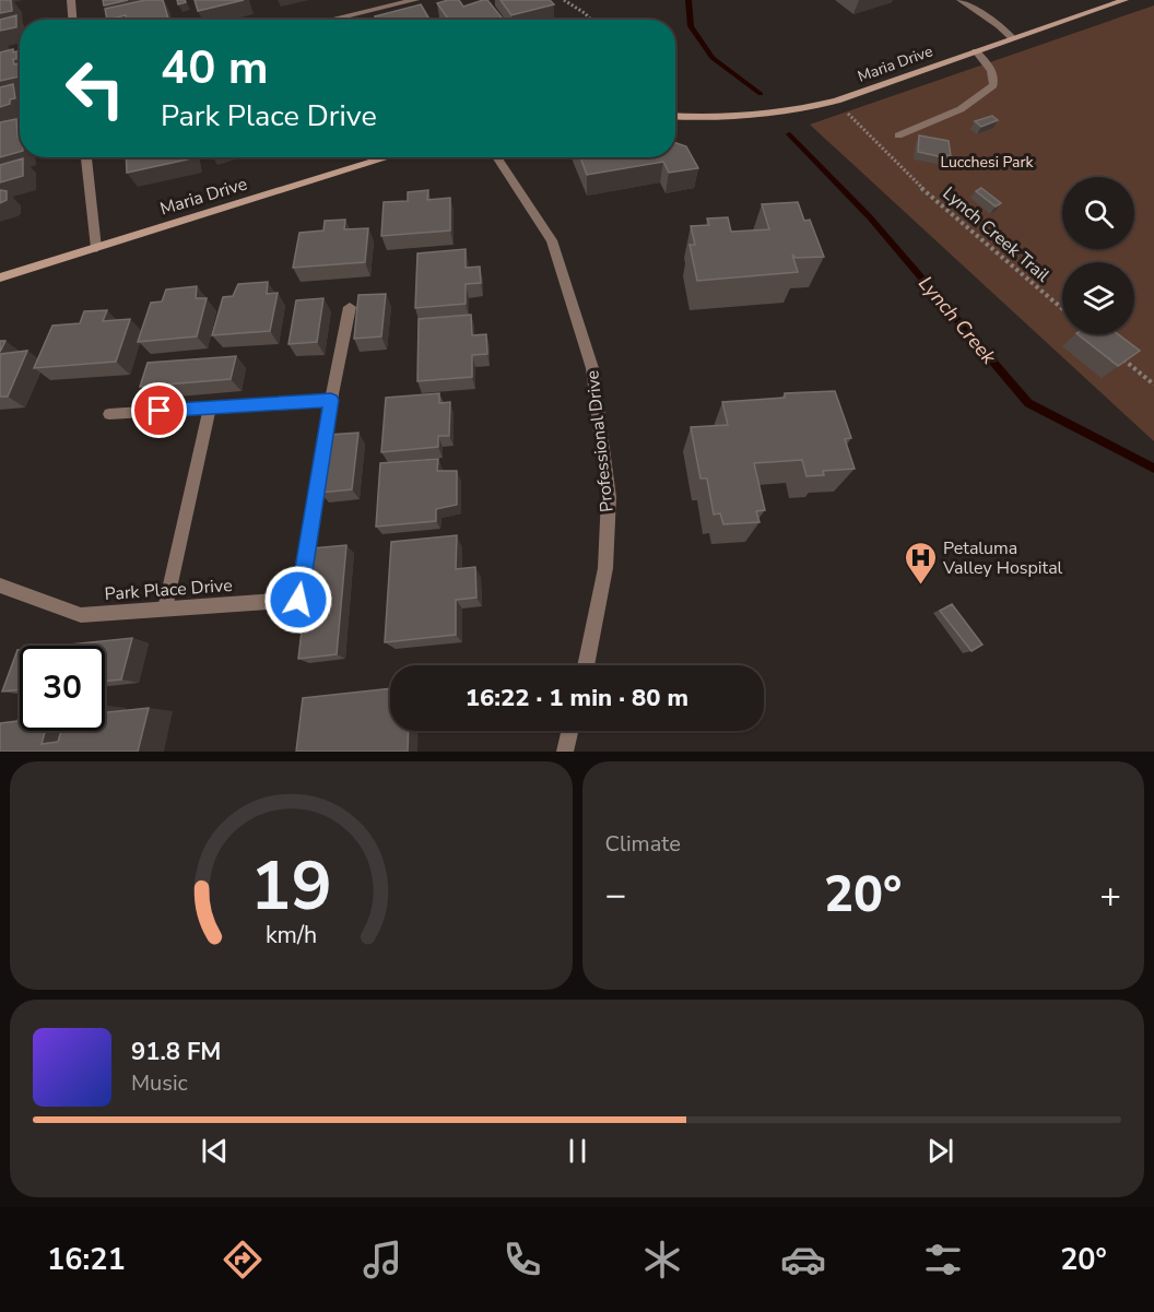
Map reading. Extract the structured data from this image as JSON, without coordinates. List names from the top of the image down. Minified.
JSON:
{"streets":{"street":["Maria Drive","Professional Drive","Park Place Drive"],"path":["Lynch Creek Trail"]},"water":["Lynch Creek"],"parks":["Lucchesi Park"],"places":{"hospital":["Petaluma Valley Hospital"]},"page":{"turn":["40 m","Park Place Drive"],"limit":"30","trip":"16:22 · 1 min · 80 m","tile":"Climate","heat":["−","20°","+"],"song":["91.8 FM","Music"],"tabs":["16:21","20°"],"gauge":["19","km/h"]}}
